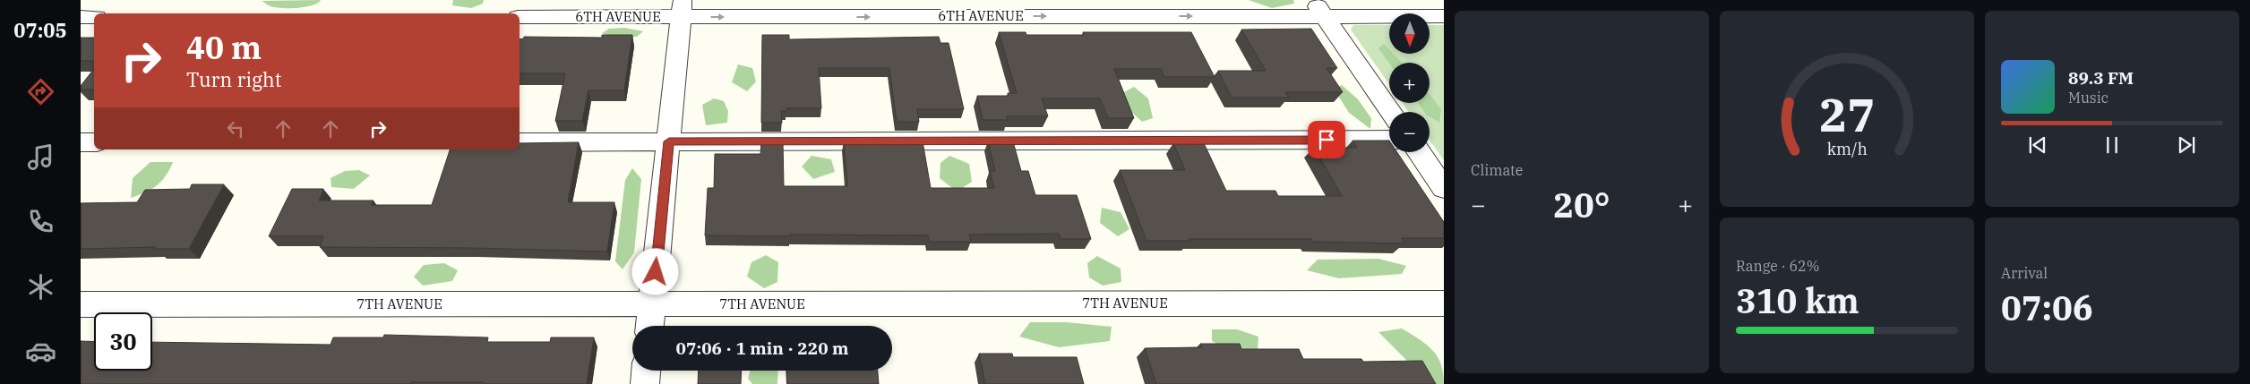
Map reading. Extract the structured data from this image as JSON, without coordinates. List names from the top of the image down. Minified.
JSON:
{"streets":{"street":["6TH AVENUE","7TH AVENUE"]},"north":"bottom","page":{"tabs":"07:05","tile":["Climate",["Range · 62%","310 km"],["Arrival","07:06"]],"map_buttons":["+","−"],"turn":["40 m","Turn right"],"song":["89.3 FM","Music"],"heat":["−","20°","+"],"limit":"30","trip":"07:06 · 1 min · 220 m","gauge":["27","km/h"]}}
